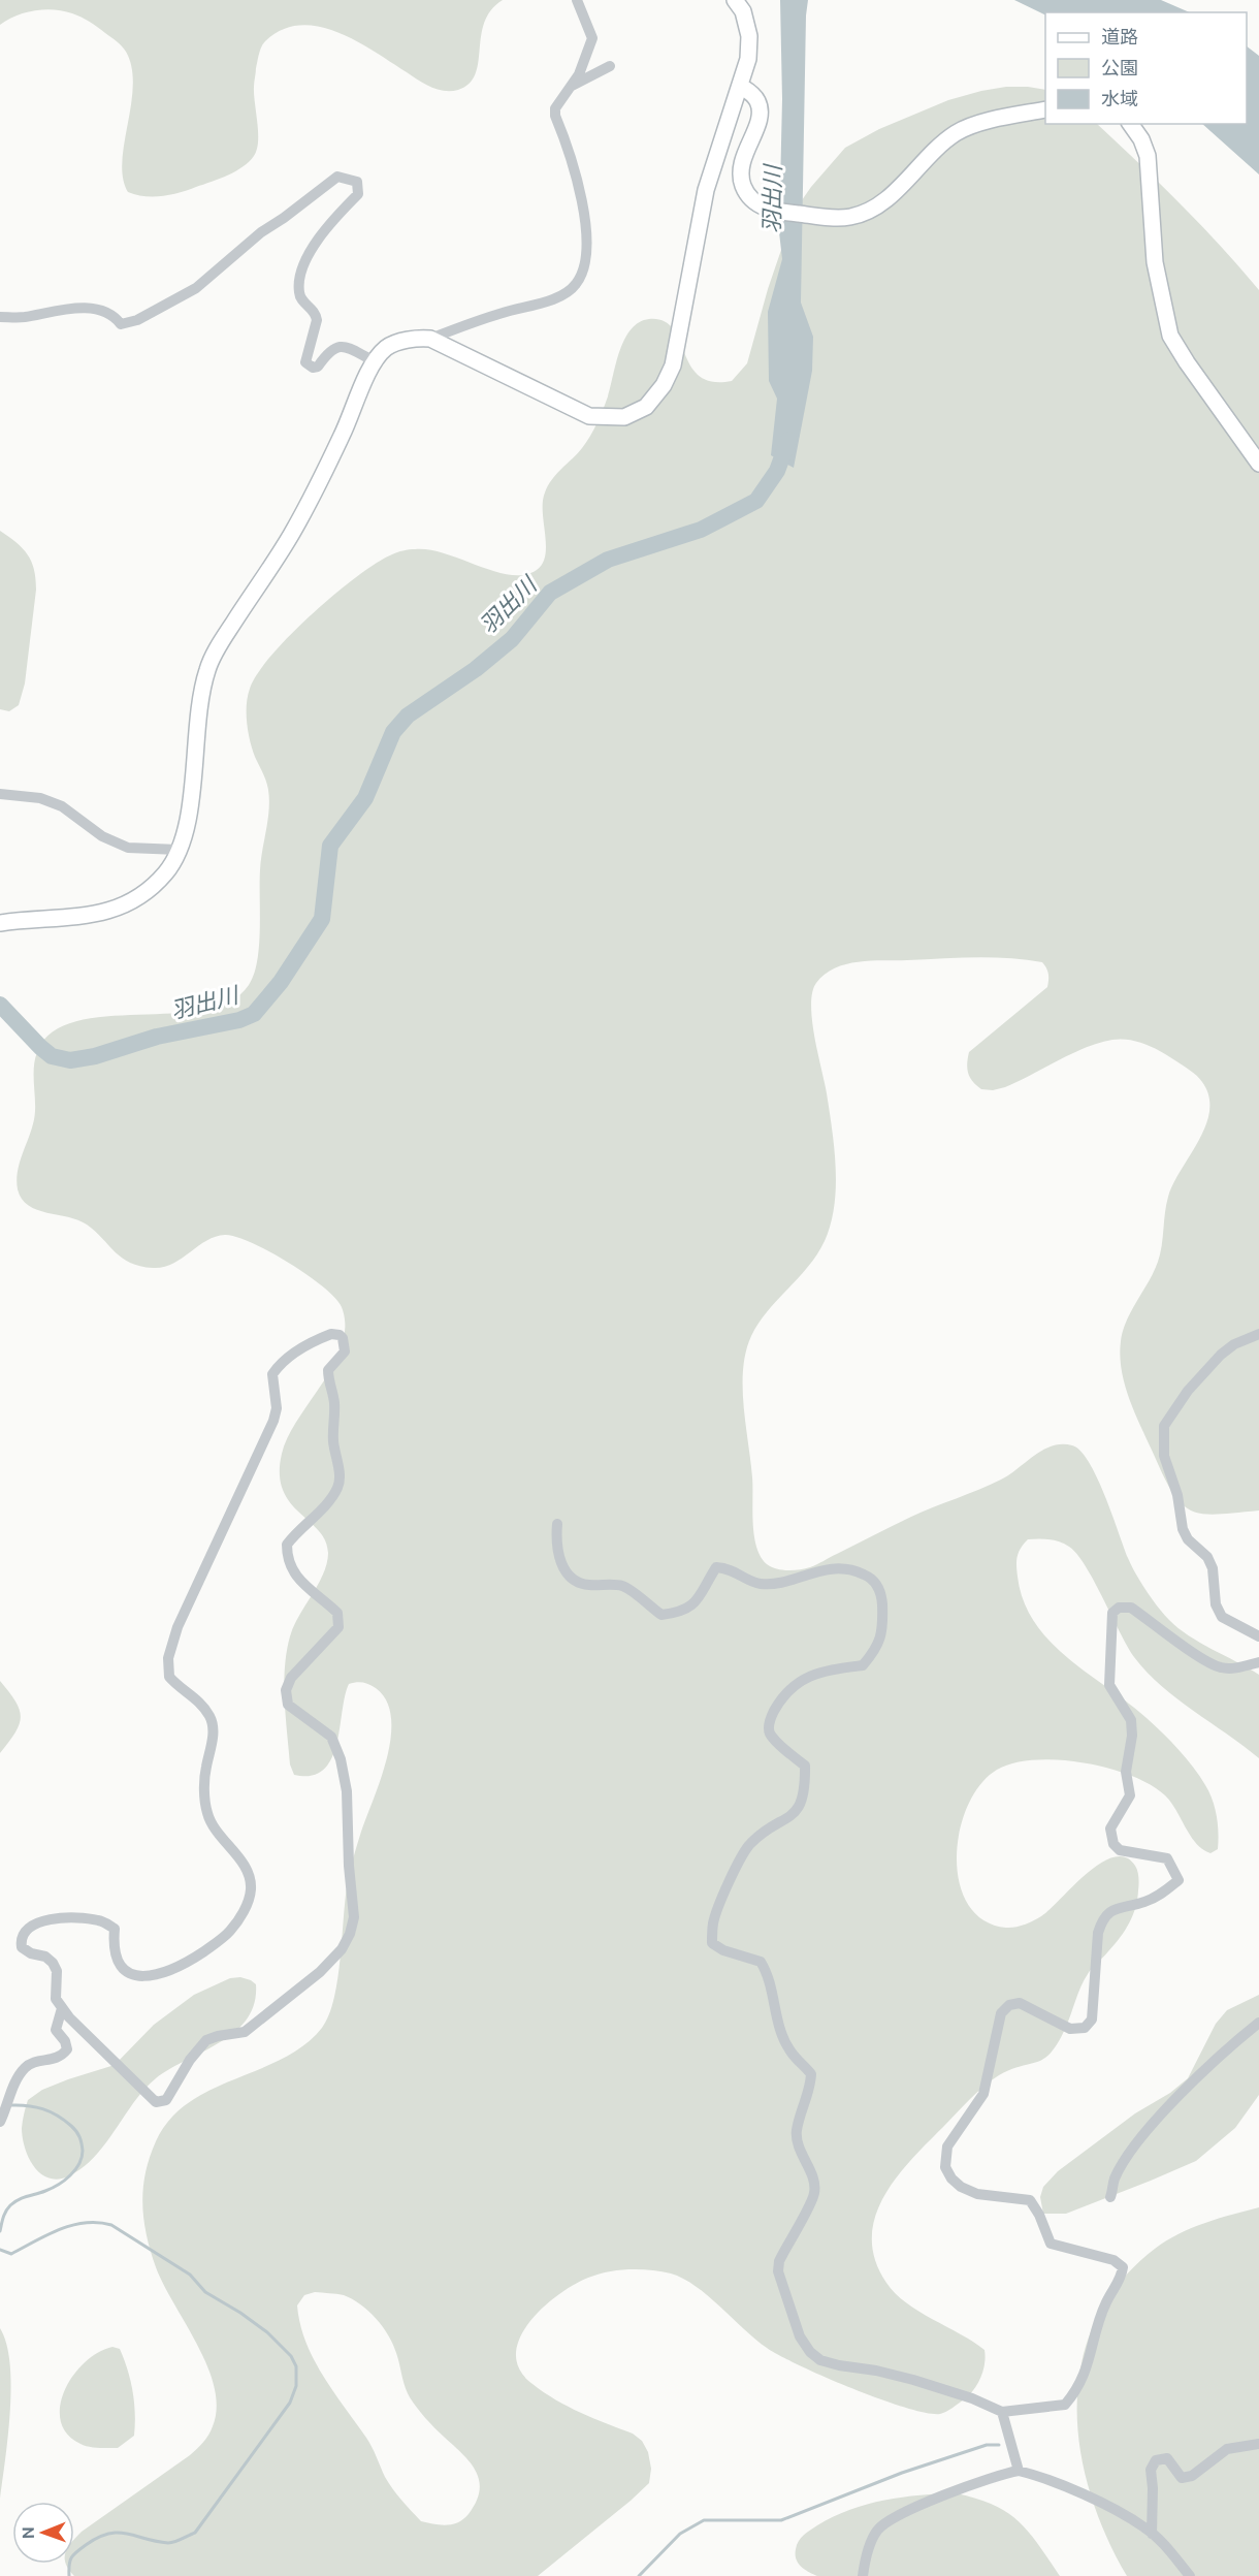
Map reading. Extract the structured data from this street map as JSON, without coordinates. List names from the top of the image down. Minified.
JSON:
{"water":["羽出川"],"legend":["道路","公園","水域"],"north":"left"}
